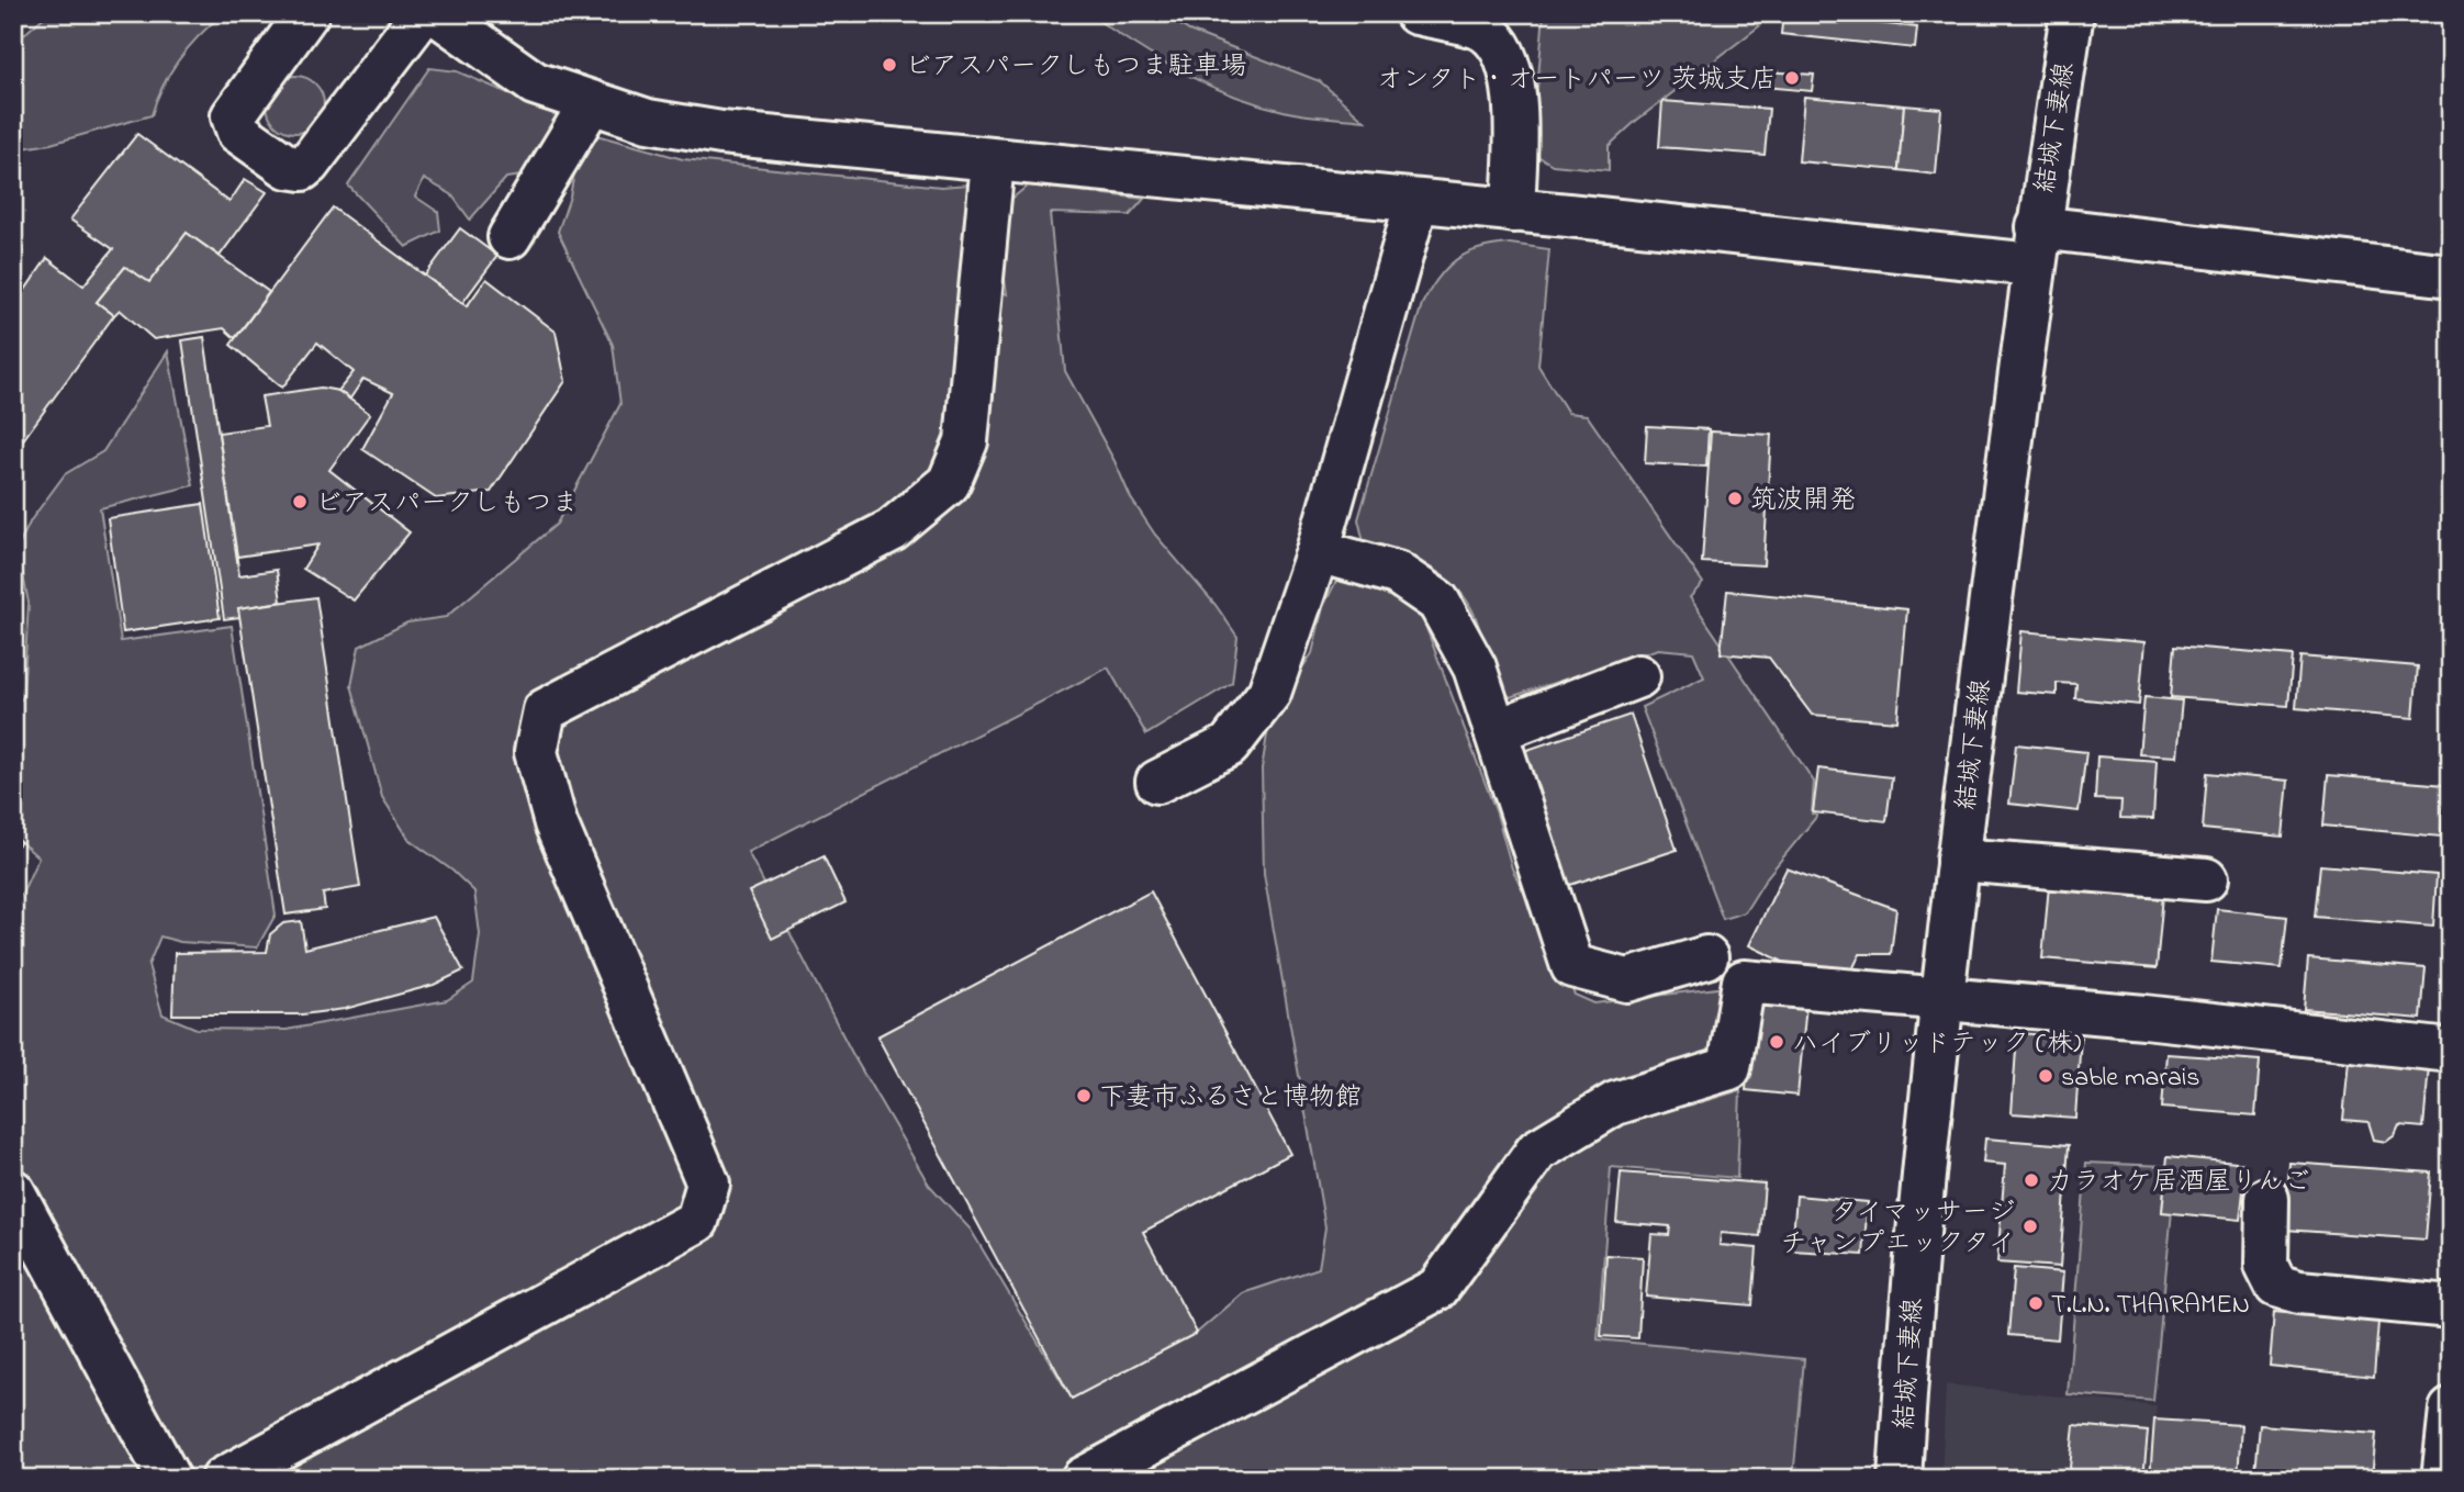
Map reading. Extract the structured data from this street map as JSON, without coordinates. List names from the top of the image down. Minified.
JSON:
{"streets":{"street":["結城下妻線"]},"places":["ビアスパークしもつま駐車場","オンタト・オートパーツ 茨城支店","筑波開発","ビアスパークしもつま","ハイブリッドテック (株)","sable marais","下妻市ふるさと博物館","カラオケ居酒屋りんご","タイマッサージ チャンプエックタイ","T.L.N. THAIRAMEN"]}
